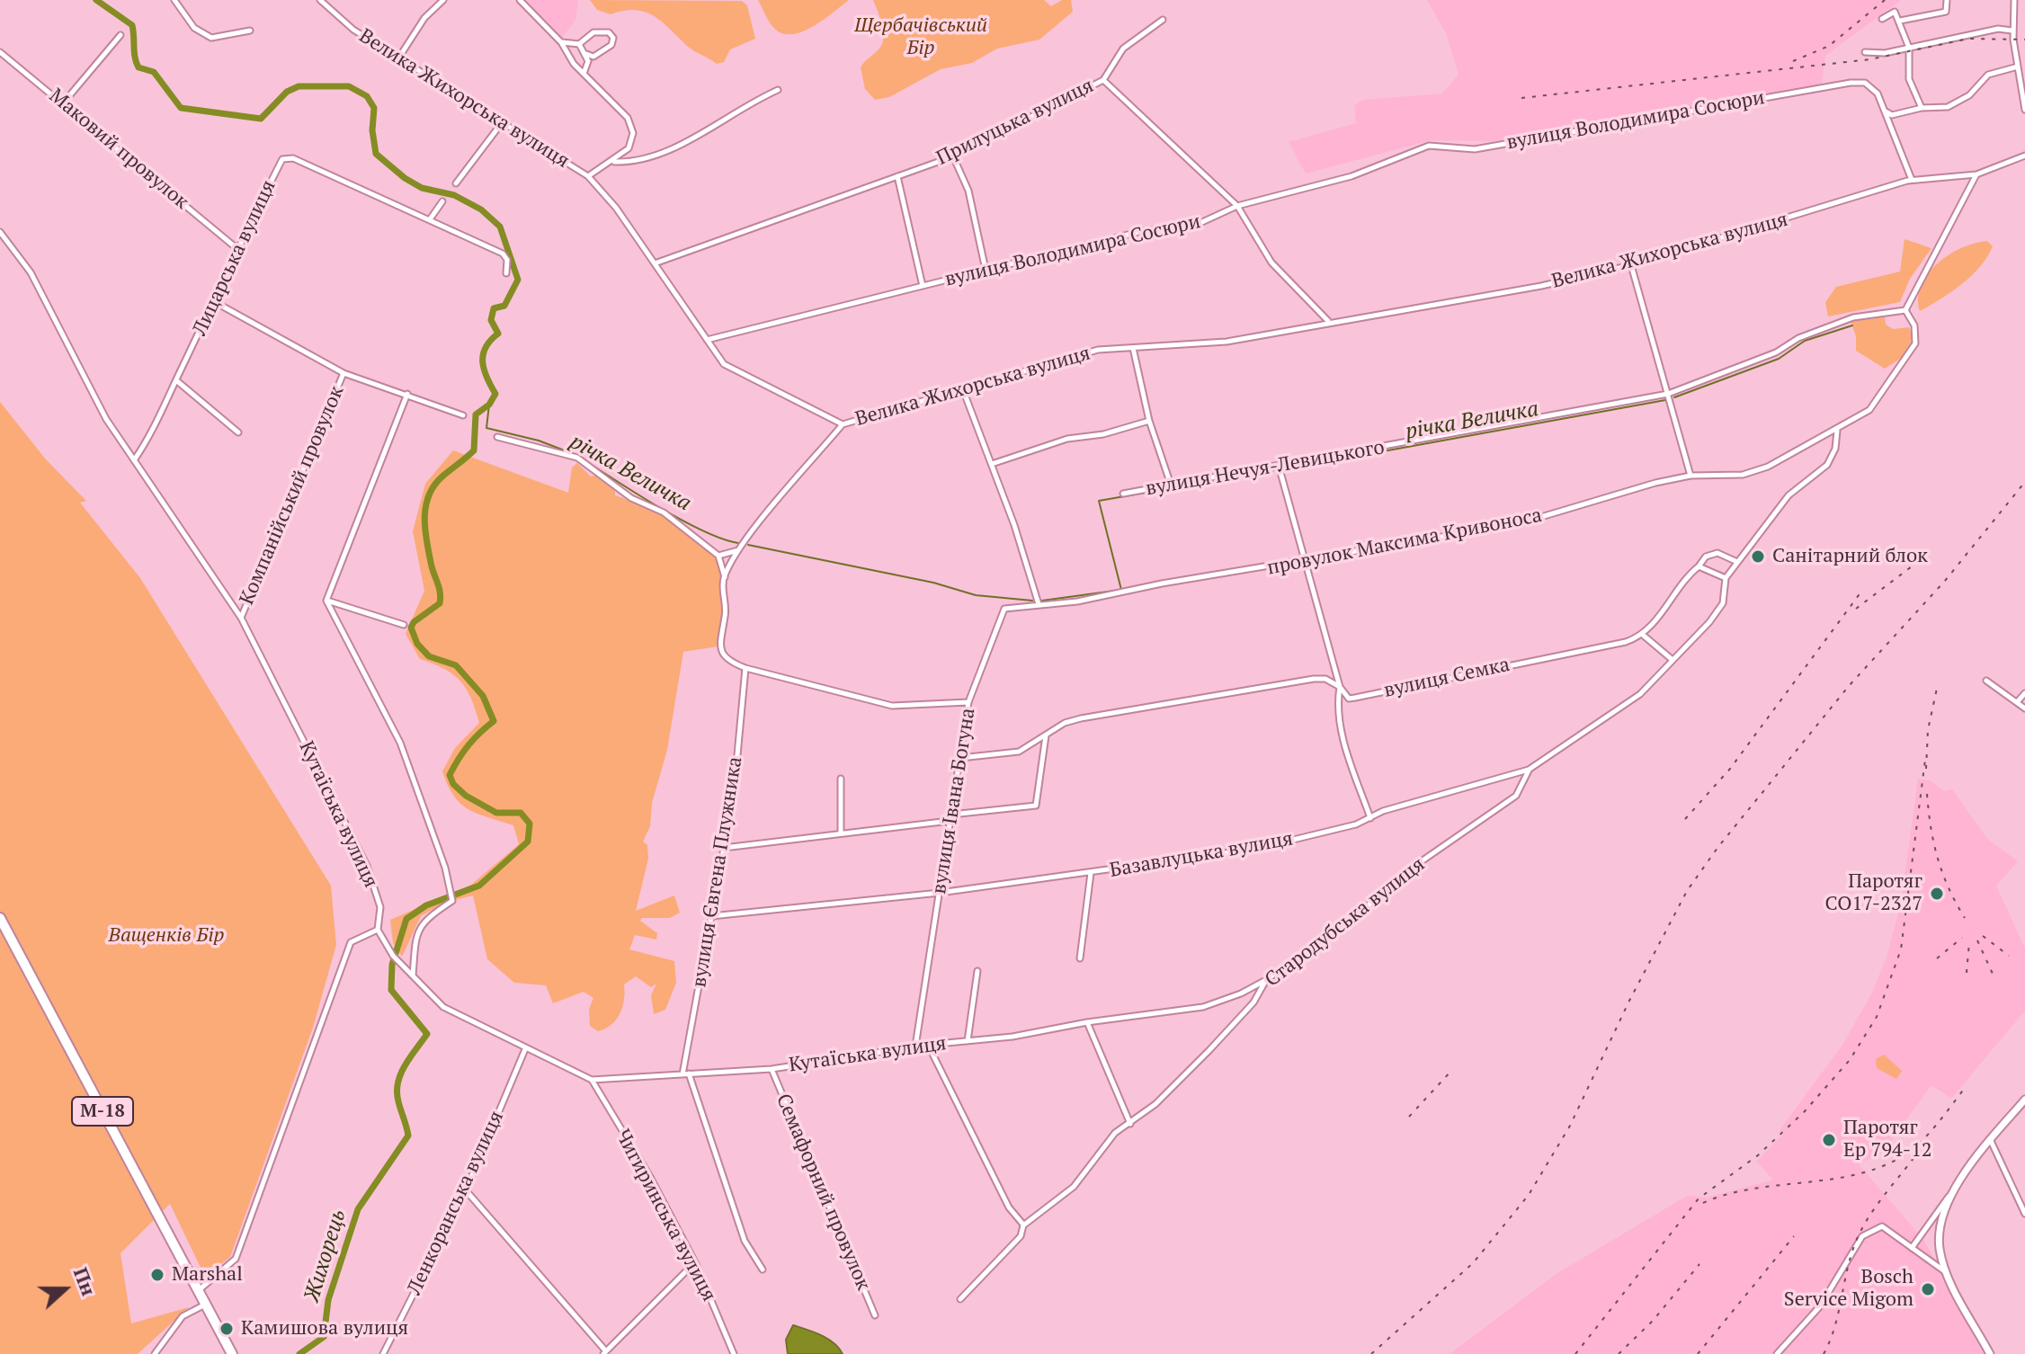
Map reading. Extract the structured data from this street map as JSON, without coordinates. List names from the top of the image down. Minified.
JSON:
{"streets":{"highway":["М-18"],"street":["Велика Жихорська вулиця","вулиця Володимира Сосюри","Прилуцька вулиця","Маковий провулок","Лицарська вулиця","вулиця Нечуя-Левицького","Компанійський провулок","провулок Максима Кривоноса","вулиця Семка","вулиця Івана Богуна","Кутаїська вулиця","Базавлуцька вулиця","вулиця Євгена Плужника","Стародубська вулиця","Семафорний провулок","Ленкоранська вулиця","Чигиринська вулиця"]},"crossings":[["Велика Жихорська вулиця","вулиця Володимира Сосюри"],["Велика Жихорська вулиця","Прилуцька вулиця"],["вулиця Володимира Сосюри","Прилуцька вулиця"],["Маковий провулок","Лицарська вулиця"],["Лицарська вулиця","Кутаїська вулиця"],["вулиця Нечуя-Левицького","провулок Максима Кривоноса"],["Компанійський провулок","Кутаїська вулиця"],["провулок Максима Кривоноса","вулиця Івана Богуна"],["вулиця Семка","вулиця Івана Богуна"],["вулиця Івана Богуна","Кутаїська вулиця"],["вулиця Івана Богуна","Базавлуцька вулиця"],["Кутаїська вулиця","вулиця Євгена Плужника"],["Кутаїська вулиця","Стародубська вулиця"],["Кутаїська вулиця","Семафорний провулок"],["Кутаїська вулиця","Ленкоранська вулиця"],["Кутаїська вулиця","Чигиринська вулиця"],["Базавлуцька вулиця","вулиця Євгена Плужника"],["Базавлуцька вулиця","Стародубська вулиця"]],"water":["річка Величка","Жихорець"],"parks":["Щербачівський Бір","Ващенків Бір"],"places":["Санітарний блок","Паротяг СО17-2327","Паротяг Ер 794-12","Marshal","Bosch Service Migom","Камишова вулиця"],"north":"right"}
